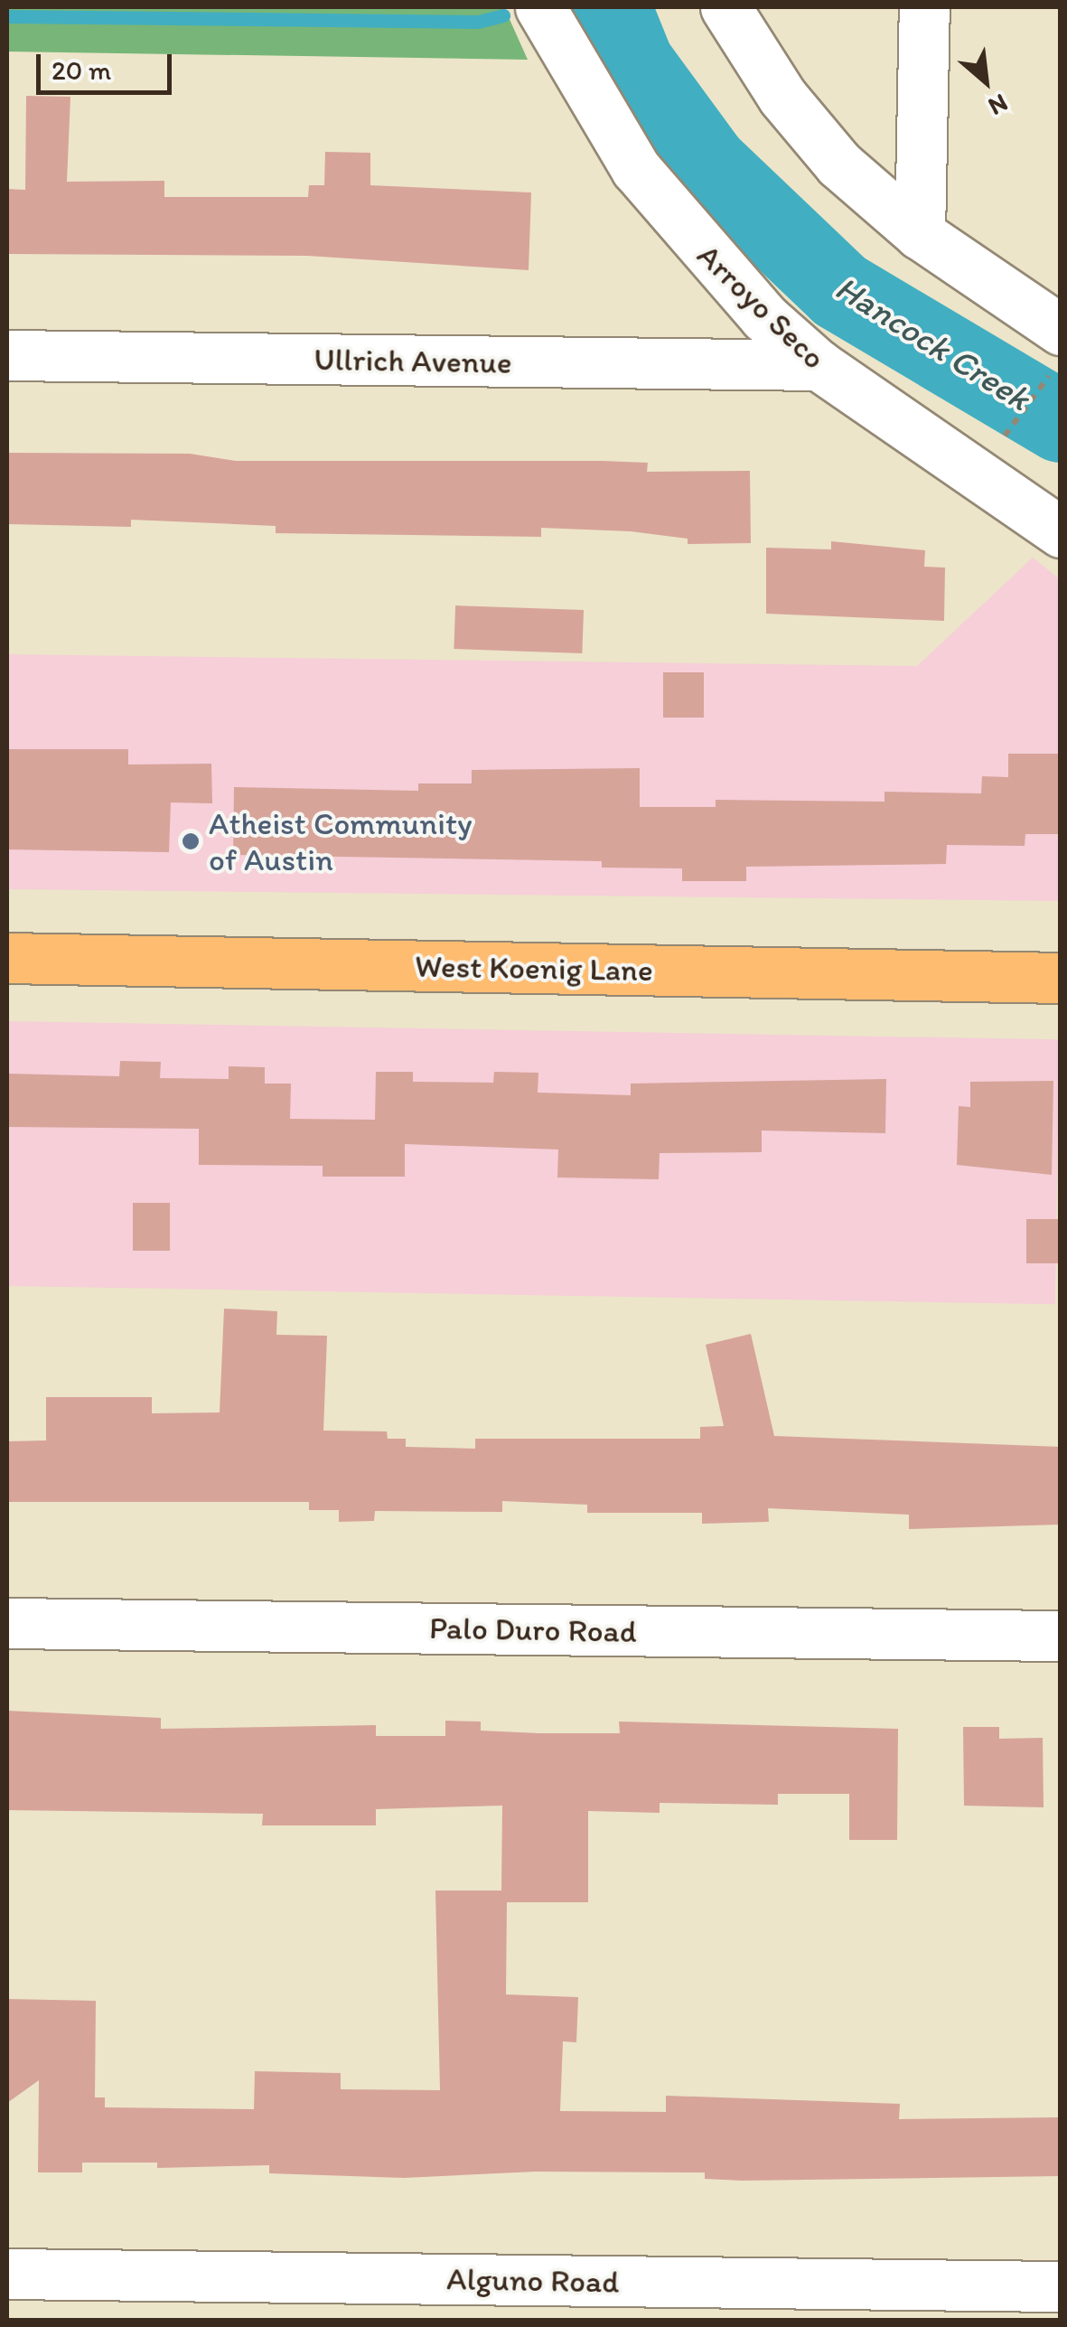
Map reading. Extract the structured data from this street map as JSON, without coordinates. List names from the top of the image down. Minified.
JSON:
{"streets":{"main road":["West Koenig Lane"],"street":["Arroyo Seco","Ullrich Avenue","Palo Duro Road","Alguno Road"]},"crossings":[["Arroyo Seco","Ullrich Avenue"]],"water":["Hancock Creek"],"places":["Atheist Community of Austin"],"scale_bar":"20 m","north":"bottom right"}
